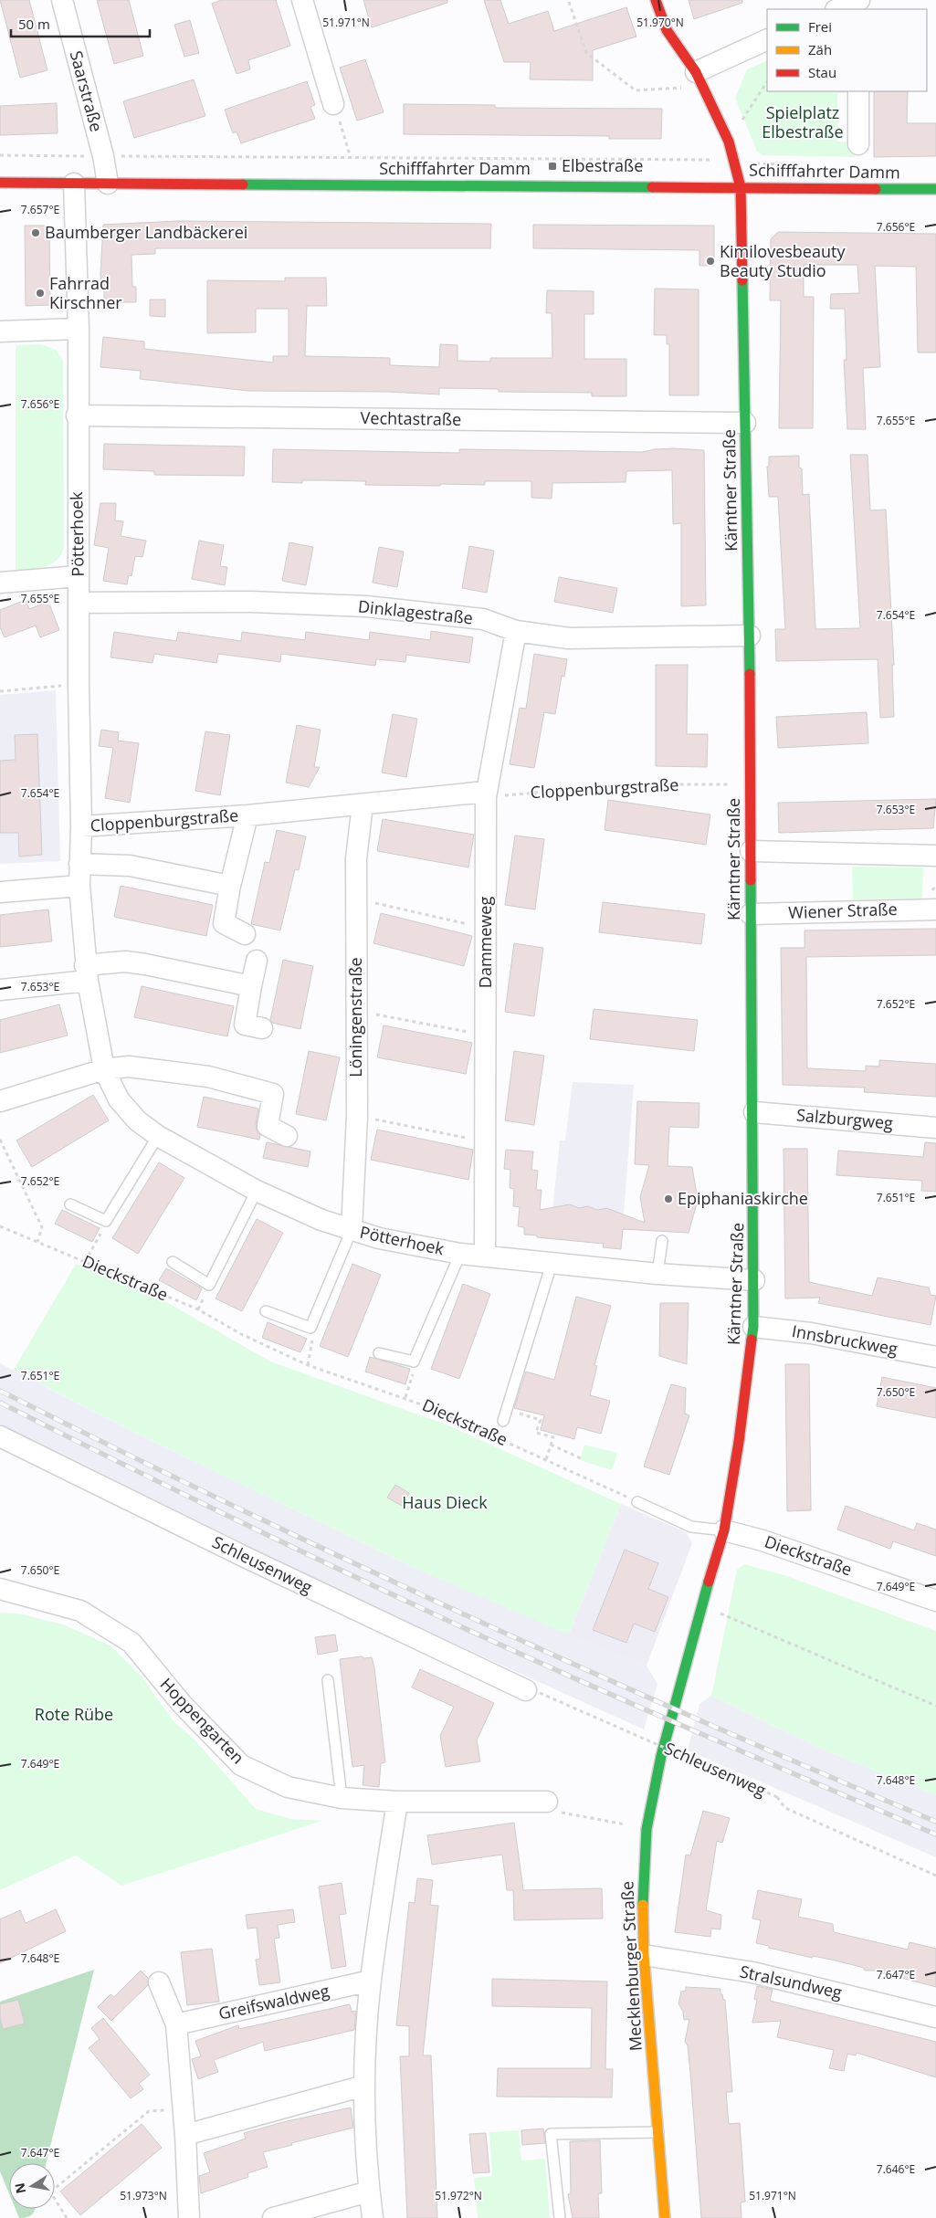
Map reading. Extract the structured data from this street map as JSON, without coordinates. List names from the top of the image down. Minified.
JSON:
{"streets":{"street":["Saarstraße","Schifffahrter Damm","Vechtastraße","Kärntner Straße","Pötterhoek","Dinklagestraße","Cloppenburgstraße","Wiener Straße","Dammeweg","Löningenstraße","Salzburgweg","Dieckstraße","Innsbruckweg","Schleusenweg","Hoppengarten","Mecklenburger Straße","Stralsundweg","Greifswaldweg"]},"crossings":[["Saarstraße","Schifffahrter Damm"],["Schifffahrter Damm","Kärntner Straße"],["Schifffahrter Damm","Pötterhoek"],["Vechtastraße","Kärntner Straße"],["Vechtastraße","Pötterhoek"],["Kärntner Straße","Pötterhoek"],["Kärntner Straße","Dinklagestraße"],["Kärntner Straße","Cloppenburgstraße"],["Kärntner Straße","Wiener Straße"],["Kärntner Straße","Salzburgweg"],["Kärntner Straße","Dieckstraße"],["Kärntner Straße","Innsbruckweg"],["Kärntner Straße","Mecklenburger Straße"],["Pötterhoek","Dinklagestraße"],["Pötterhoek","Cloppenburgstraße"],["Pötterhoek","Dammeweg"],["Pötterhoek","Löningenstraße"],["Dinklagestraße","Dammeweg"],["Cloppenburgstraße","Dammeweg"],["Cloppenburgstraße","Löningenstraße"],["Dieckstraße","Mecklenburger Straße"],["Mecklenburger Straße","Stralsundweg"]],"parks":["Spielplatz Elbestraße","Haus Dieck","Rote Rübe"],"places":{"transit":["Elbestraße"],"other":["Baumberger Landbäckerei","Kimilovesbeauty Beauty Studio","Fahrrad Kirschner","Epiphaniaskirche"]},"legend":["Frei","Zäh","Stau"],"scale_bar":"50 m","north":"left","coordinates":["51.971°N","51.970°N","7.657°E","7.656°E","7.655°E","7.654°E","7.653°E","7.652°E","7.651°E","7.650°E","7.649°E","7.648°E","7.647°E","7.646°E","51.973°N","51.972°N"]}
